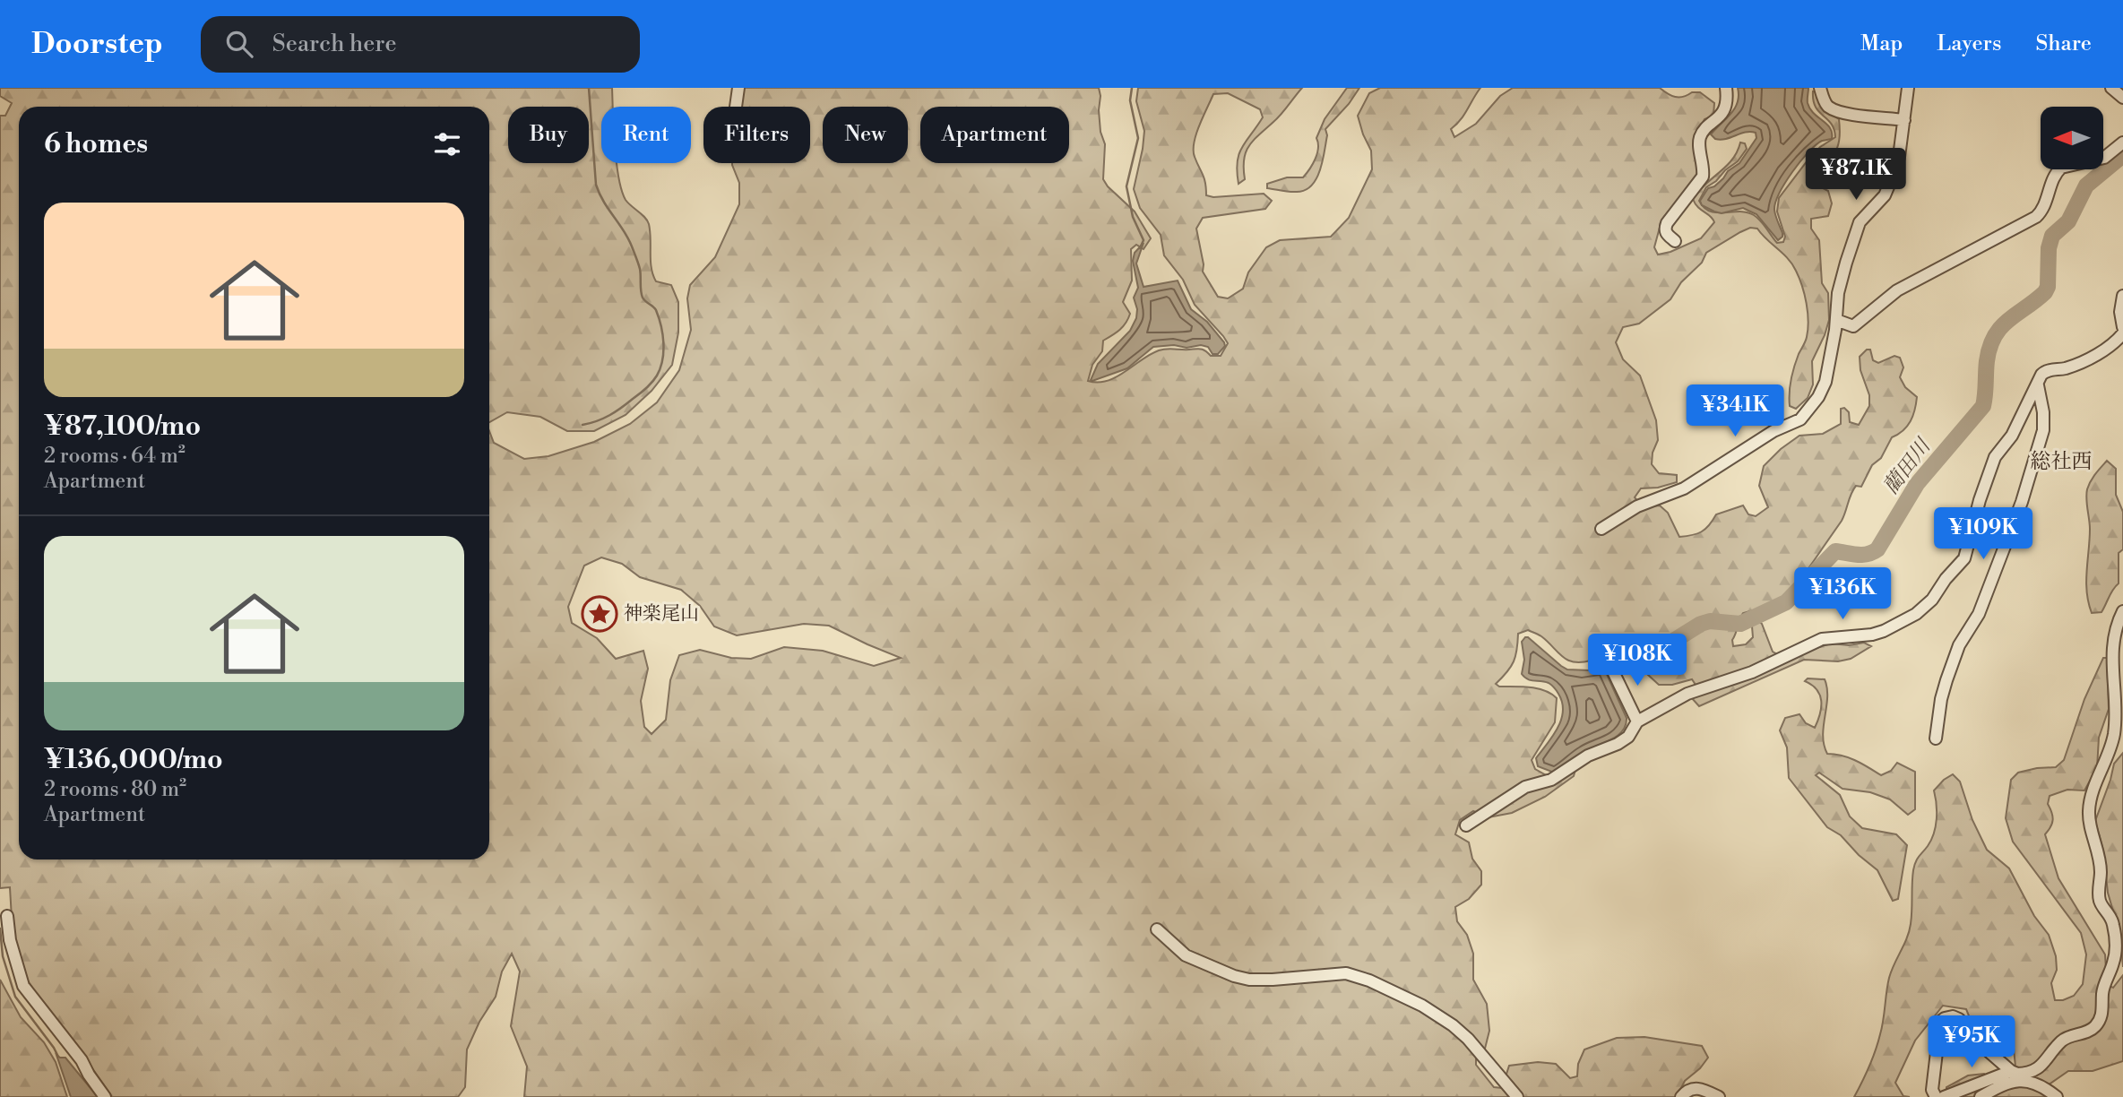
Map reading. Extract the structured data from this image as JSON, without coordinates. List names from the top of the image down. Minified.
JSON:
{"districts":["総社西"],"water":["藺田川"],"places":{"place":["神楽尾山"]},"north":"left","page":{"header":"Doorstep","search":"Search here","nav":["Map","Layers","Share"],"chip":["Buy","Rent","Filters","New","Apartment"],"heading":"6 homes","price":["¥87.1K","¥341K","¥109K","¥136K","¥108K","¥95K"],"list":[{"name":"¥87,100/mo","note":"2 rooms · 64 m² · Apartment"},{"name":"¥136,000/mo","note":"2 rooms · 80 m² · Apartment"}]}}
